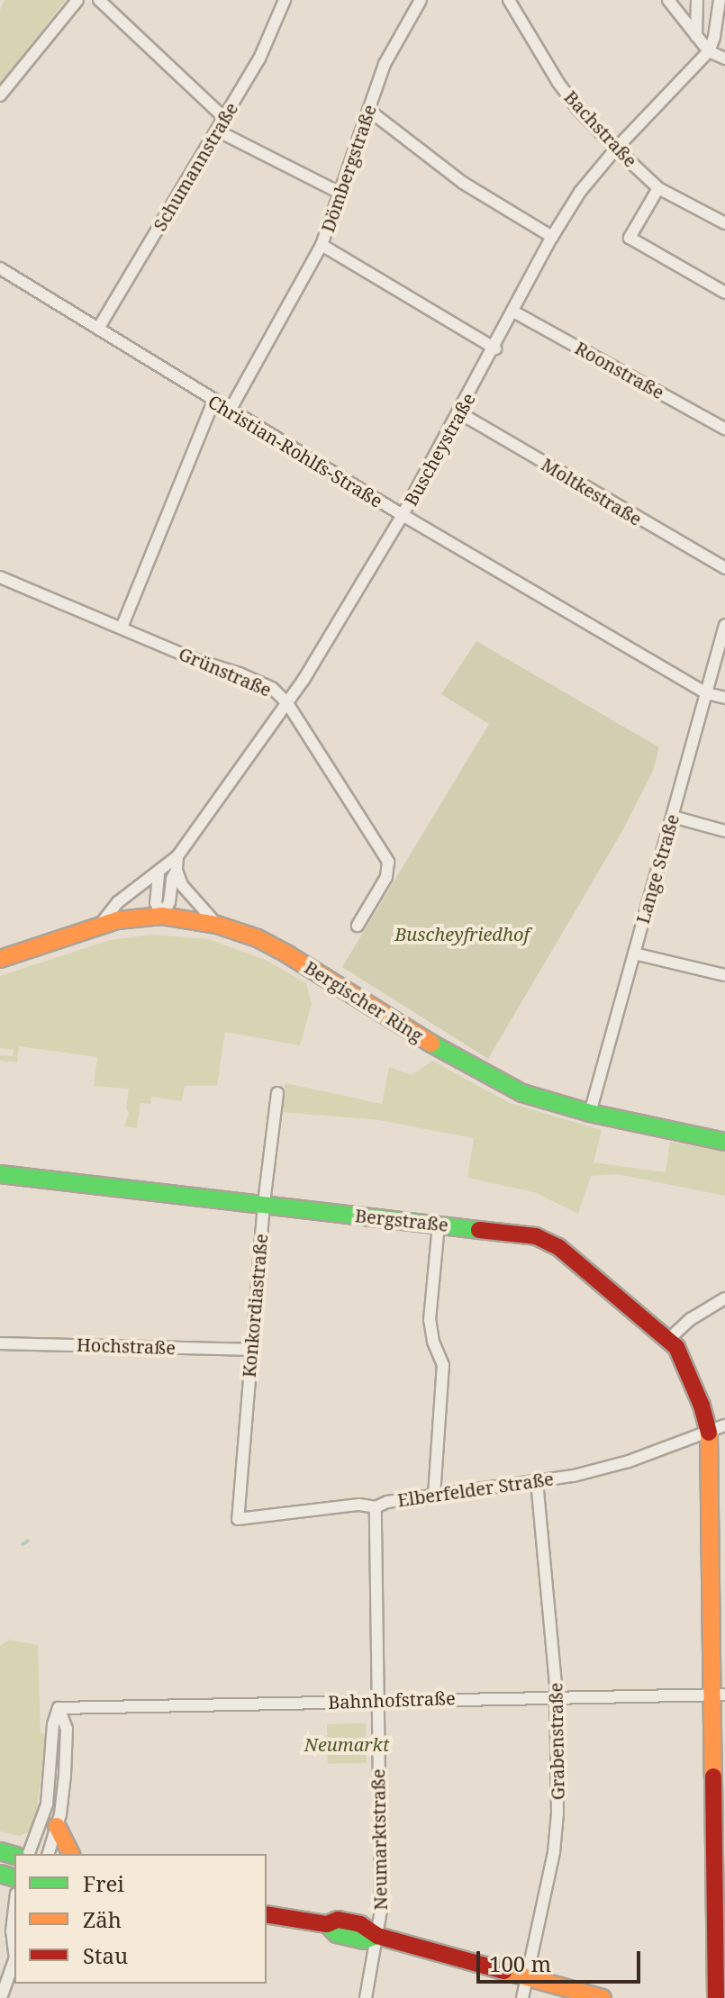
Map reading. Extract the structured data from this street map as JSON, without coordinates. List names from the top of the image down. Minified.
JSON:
{"streets":{"street":["Bachstraße","Schumannstraße","Dömbergstraße","Roonstraße","Buscheystraße","Christian-Rohlfs-Straße","Moltkestraße","Grünstraße","Lange Straße","Bergischer Ring","Bergstraße","Konkordiastraße","Hochstraße","Elberfelder Straße","Bahnhofstraße","Grabenstraße","Neumarktstraße"]},"crossings":[["Bachstraße","Buscheystraße"],["Schumannstraße","Christian-Rohlfs-Straße"],["Dömbergstraße","Christian-Rohlfs-Straße"],["Roonstraße","Buscheystraße"],["Buscheystraße","Christian-Rohlfs-Straße"],["Buscheystraße","Moltkestraße"],["Buscheystraße","Grünstraße"],["Buscheystraße","Bergischer Ring"],["Christian-Rohlfs-Straße","Lange Straße"],["Lange Straße","Bergischer Ring"],["Bergstraße","Konkordiastraße"],["Bergstraße","Elberfelder Straße"],["Bergstraße","Bahnhofstraße"],["Konkordiastraße","Hochstraße"],["Konkordiastraße","Elberfelder Straße"],["Elberfelder Straße","Grabenstraße"],["Elberfelder Straße","Neumarktstraße"],["Bahnhofstraße","Grabenstraße"],["Bahnhofstraße","Neumarktstraße"]],"parks":["Buscheyfriedhof","Neumarkt"],"legend":["Frei","Zäh","Stau"],"scale_bar":"100 m"}
